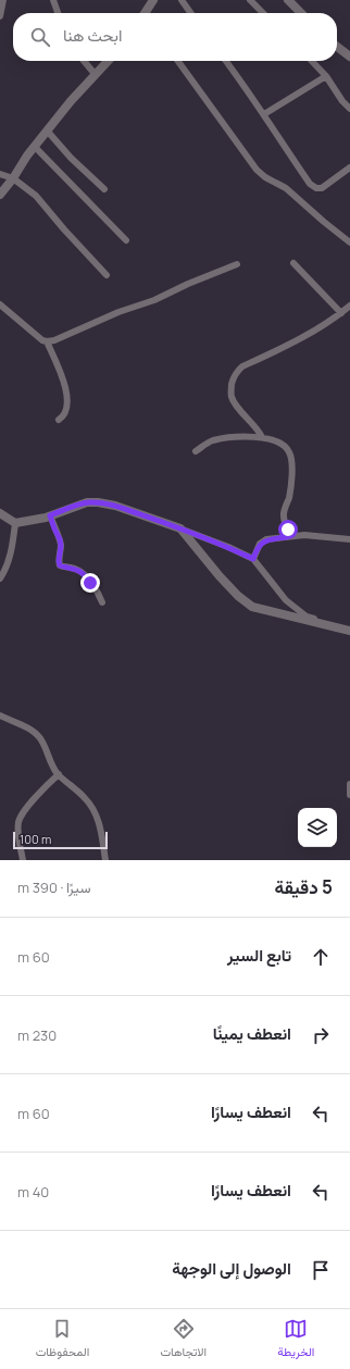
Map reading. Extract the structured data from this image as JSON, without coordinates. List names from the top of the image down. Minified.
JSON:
{"scale_bar":"100 m","page":{"search":"ابحث هنا","scale":"100 m","heading":["5 دقيقة","سيرًا · 390 m"],"list":[["تابع السير","60 m"],["انعطف يمينًا","230 m"],["انعطف يسارًا","60 m"],["انعطف يسارًا","40 m"],"الوصول إلى الوجهة"],"nav":["الخريطة","الاتجاهات","المحفوظات"]}}
